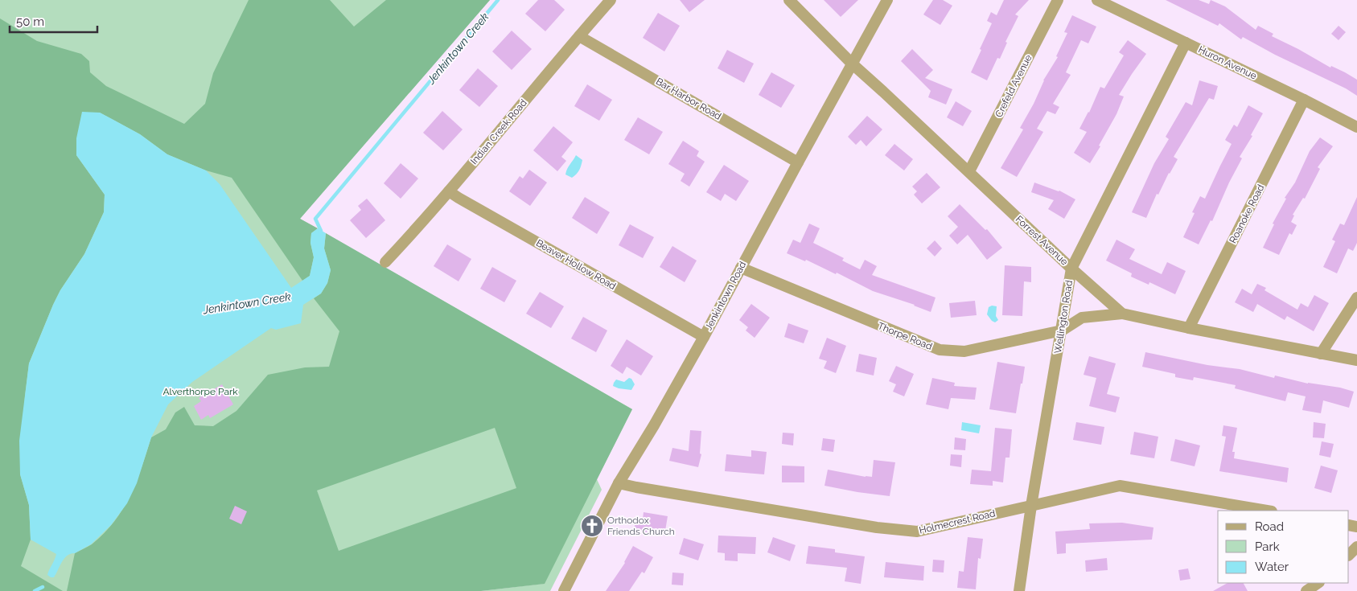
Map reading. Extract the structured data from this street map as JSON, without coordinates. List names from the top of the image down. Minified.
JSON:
{"streets":{"street":["Huron Avenue","Crefeld Avenue","Bar Harbor Road","Indian Creek Road","Roanoke Road","Forrest Avenue","Beaver Hollow Road","Jenkintown Road","Wellington Road","Thorpe Road","Holmecrest Road"]},"crossings":[["Huron Avenue","Roanoke Road"],["Huron Avenue","Wellington Road"],["Crefeld Avenue","Forrest Avenue"],["Bar Harbor Road","Indian Creek Road"],["Bar Harbor Road","Jenkintown Road"],["Indian Creek Road","Beaver Hollow Road"],["Roanoke Road","Forrest Avenue"],["Forrest Avenue","Jenkintown Road"],["Forrest Avenue","Wellington Road"],["Forrest Avenue","Thorpe Road"],["Beaver Hollow Road","Jenkintown Road"],["Jenkintown Road","Thorpe Road"],["Jenkintown Road","Holmecrest Road"],["Wellington Road","Thorpe Road"],["Wellington Road","Holmecrest Road"]],"water":["Jenkintown Creek"],"parks":["Alverthorpe Park"],"places":{"church":["Orthodox Friends Church"]},"legend":["Road","Park","Water"],"scale_bar":"50 m"}
